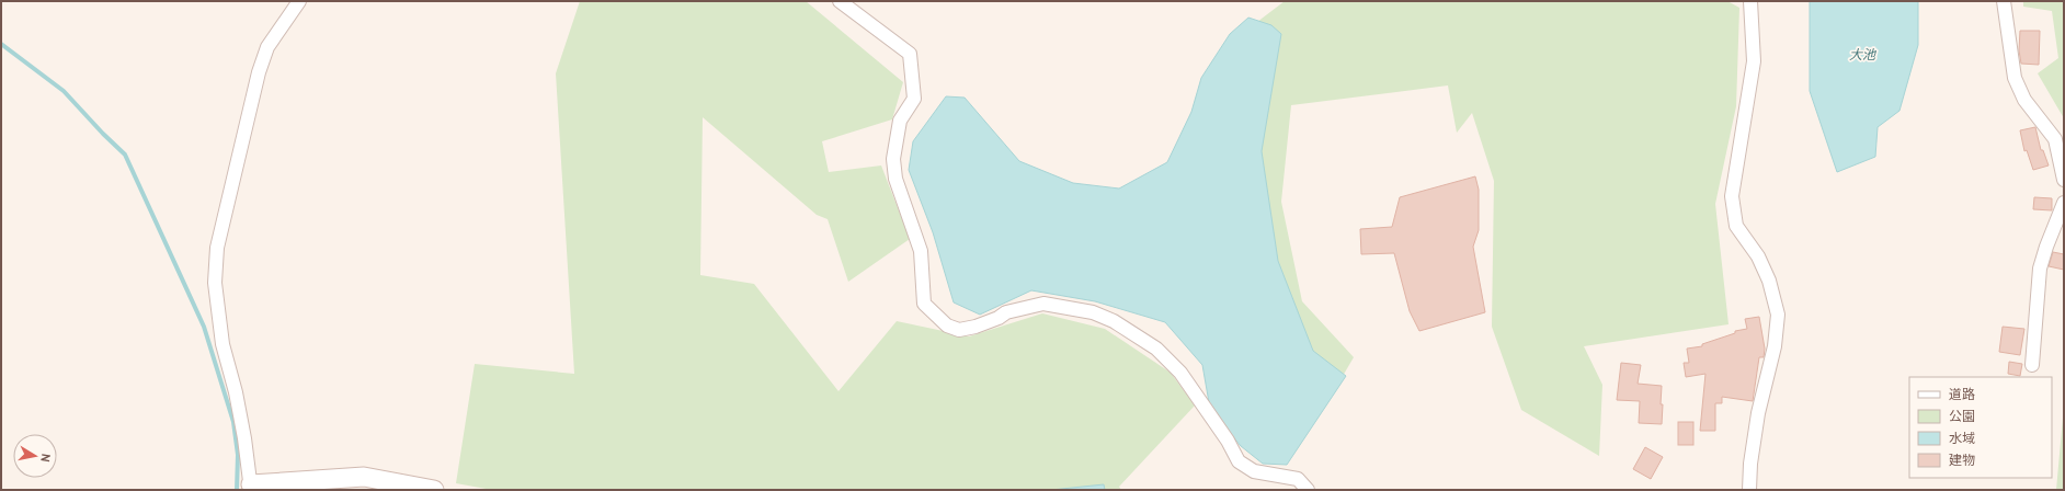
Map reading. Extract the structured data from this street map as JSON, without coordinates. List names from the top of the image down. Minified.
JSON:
{"water":["大池"],"legend":["道路","公園","水域","建物"],"north":"right"}
